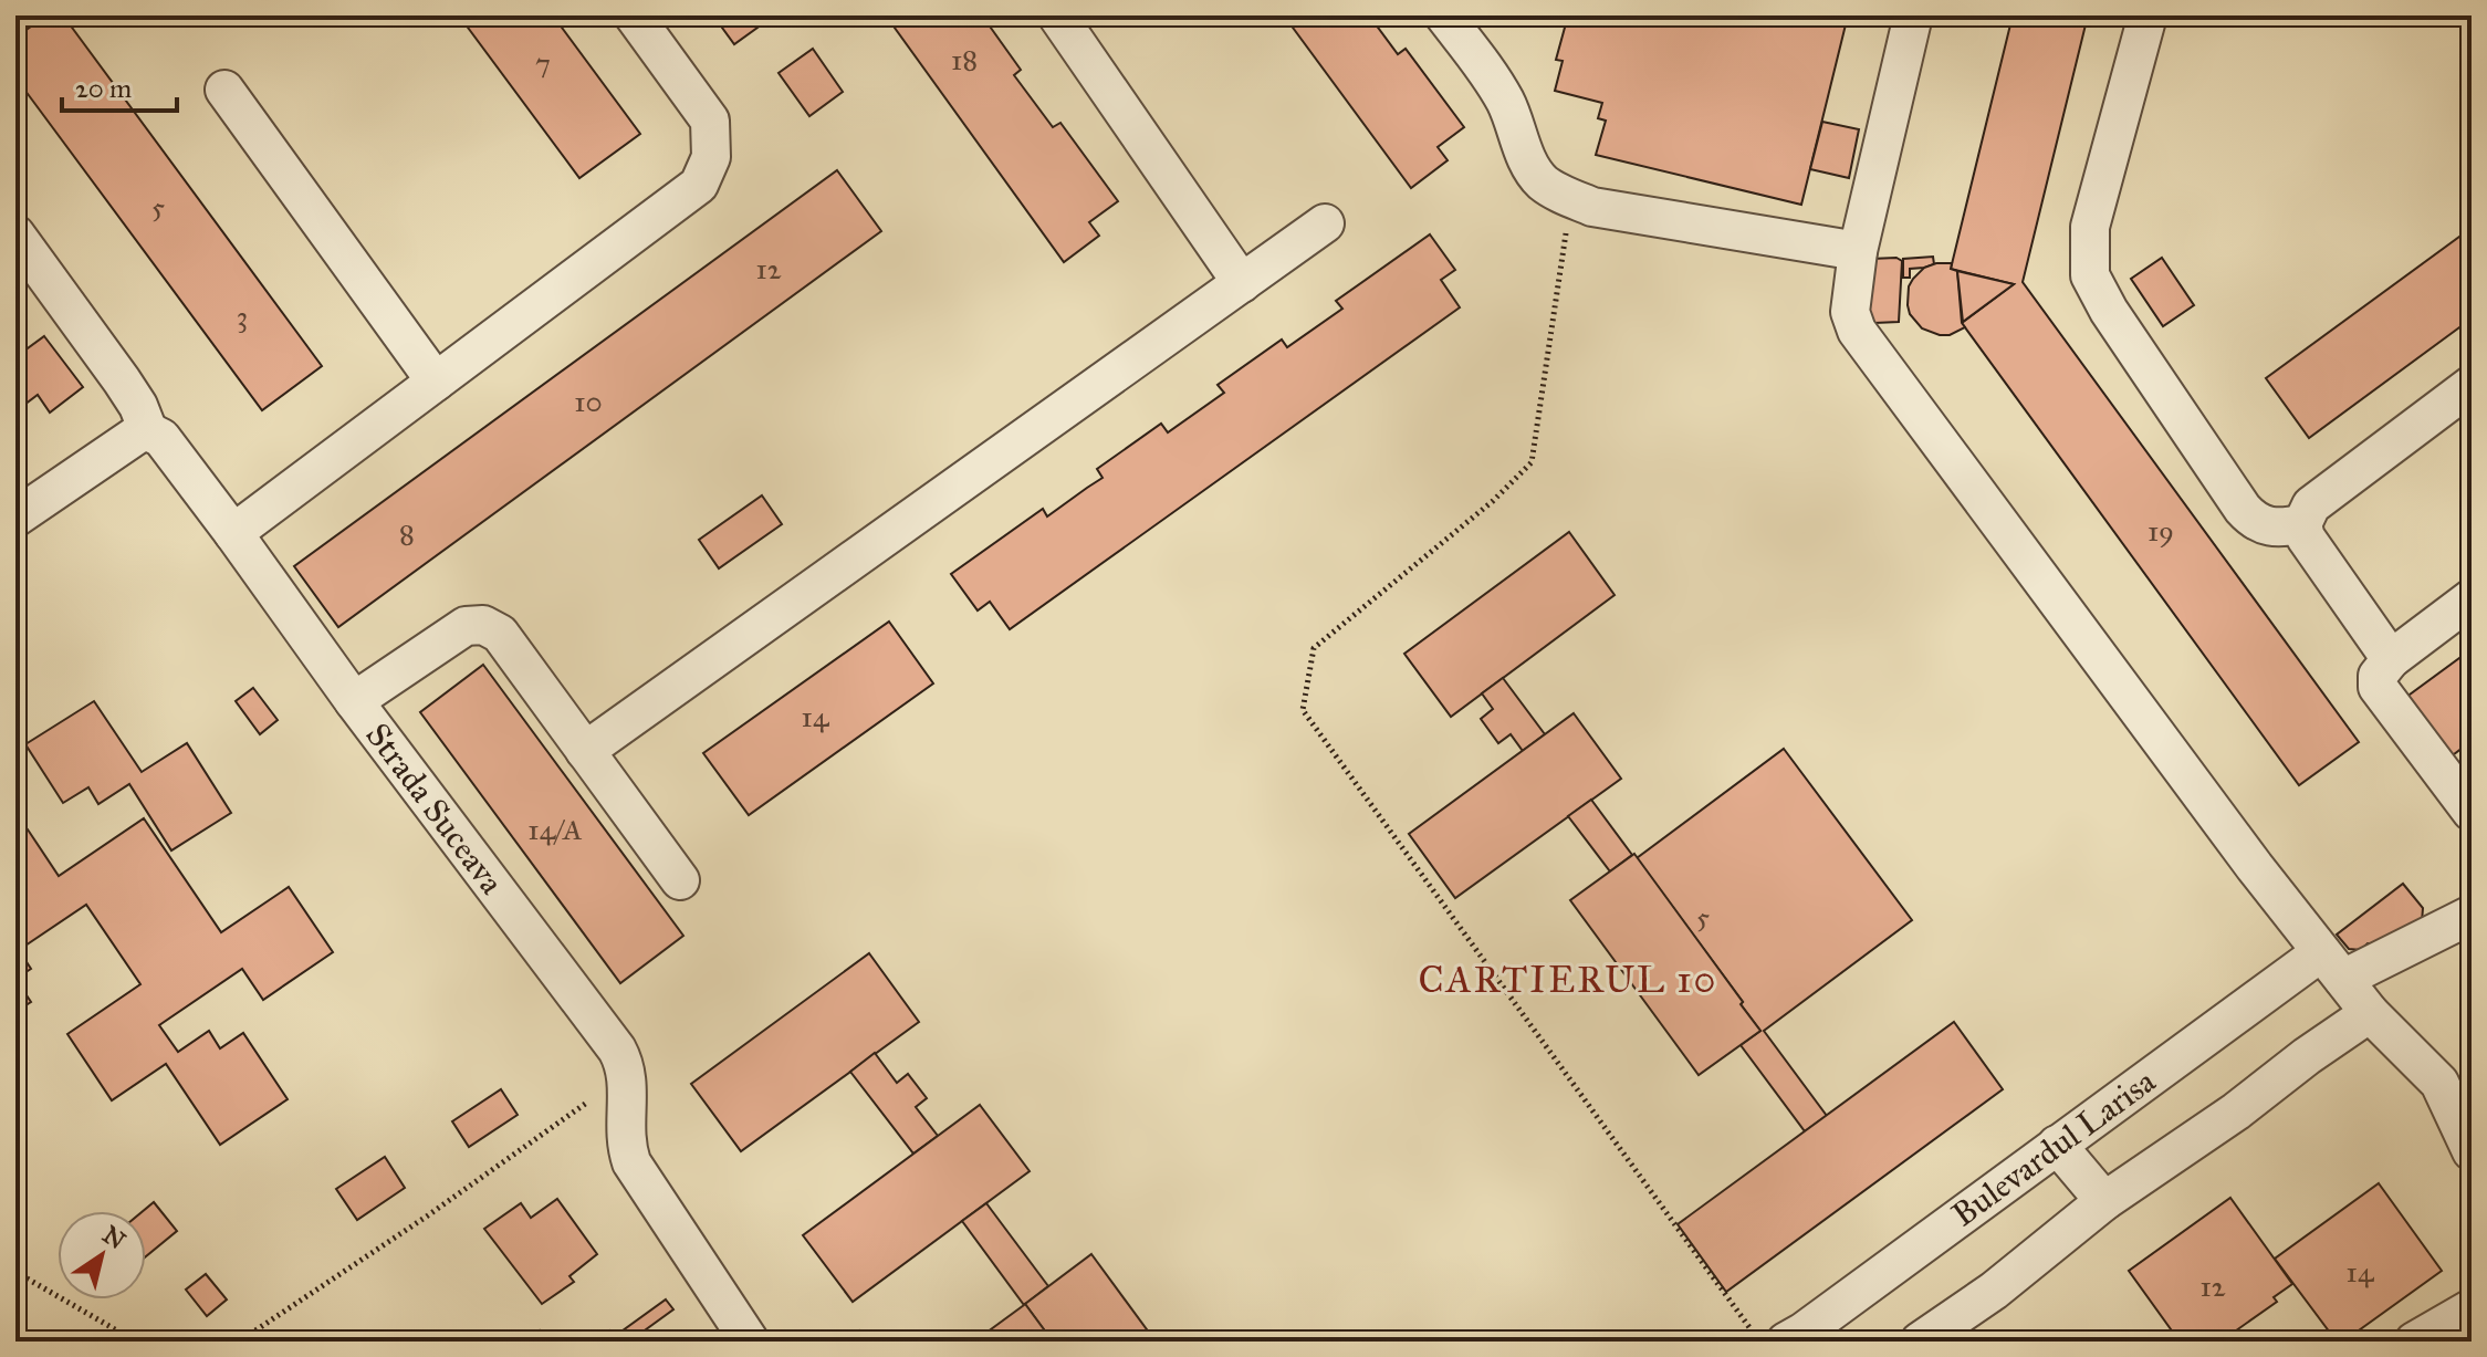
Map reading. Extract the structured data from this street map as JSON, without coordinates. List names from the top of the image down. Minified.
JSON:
{"streets":{"street":["Strada Suceava","Bulevardul Larisa"]},"districts":["CARTIERUL 10"],"house_numbers":["18","7","5","12","3","10","19","8","14","14/A","5","14","12"],"scale_bar":"20 m","north":"top right"}
